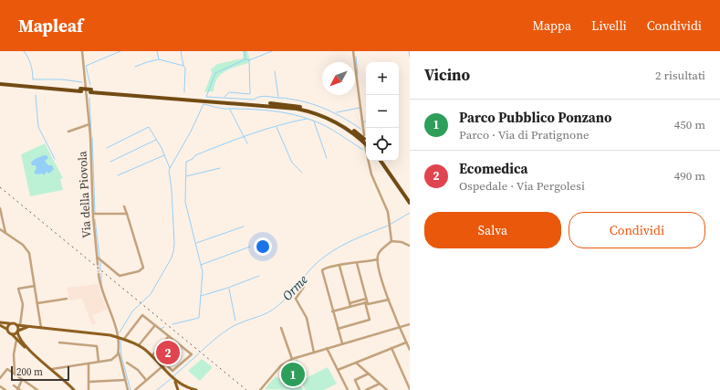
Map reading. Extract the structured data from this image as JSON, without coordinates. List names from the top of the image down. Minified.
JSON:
{"streets":{"street":["Via della Piovola"]},"water":["Orme"],"scale_bar":"200 m","north":"bottom left","page":{"header":"Mapleaf","nav":["Mappa","Livelli","Condividi"],"heading":["Vicino","2 risultati"],"map_buttons":["+","−"],"list":[{"mark":"1","name":"Parco Pubblico Ponzano","note":"Parco · Via di Pratignone","value":"450 m"},{"mark":"2","name":"Ecomedica","note":"Ospedale · Via Pergolesi","value":"490 m"}],"buttons":["Salva","Condividi"],"pins":["2","1"],"scale":"200 m"}}
